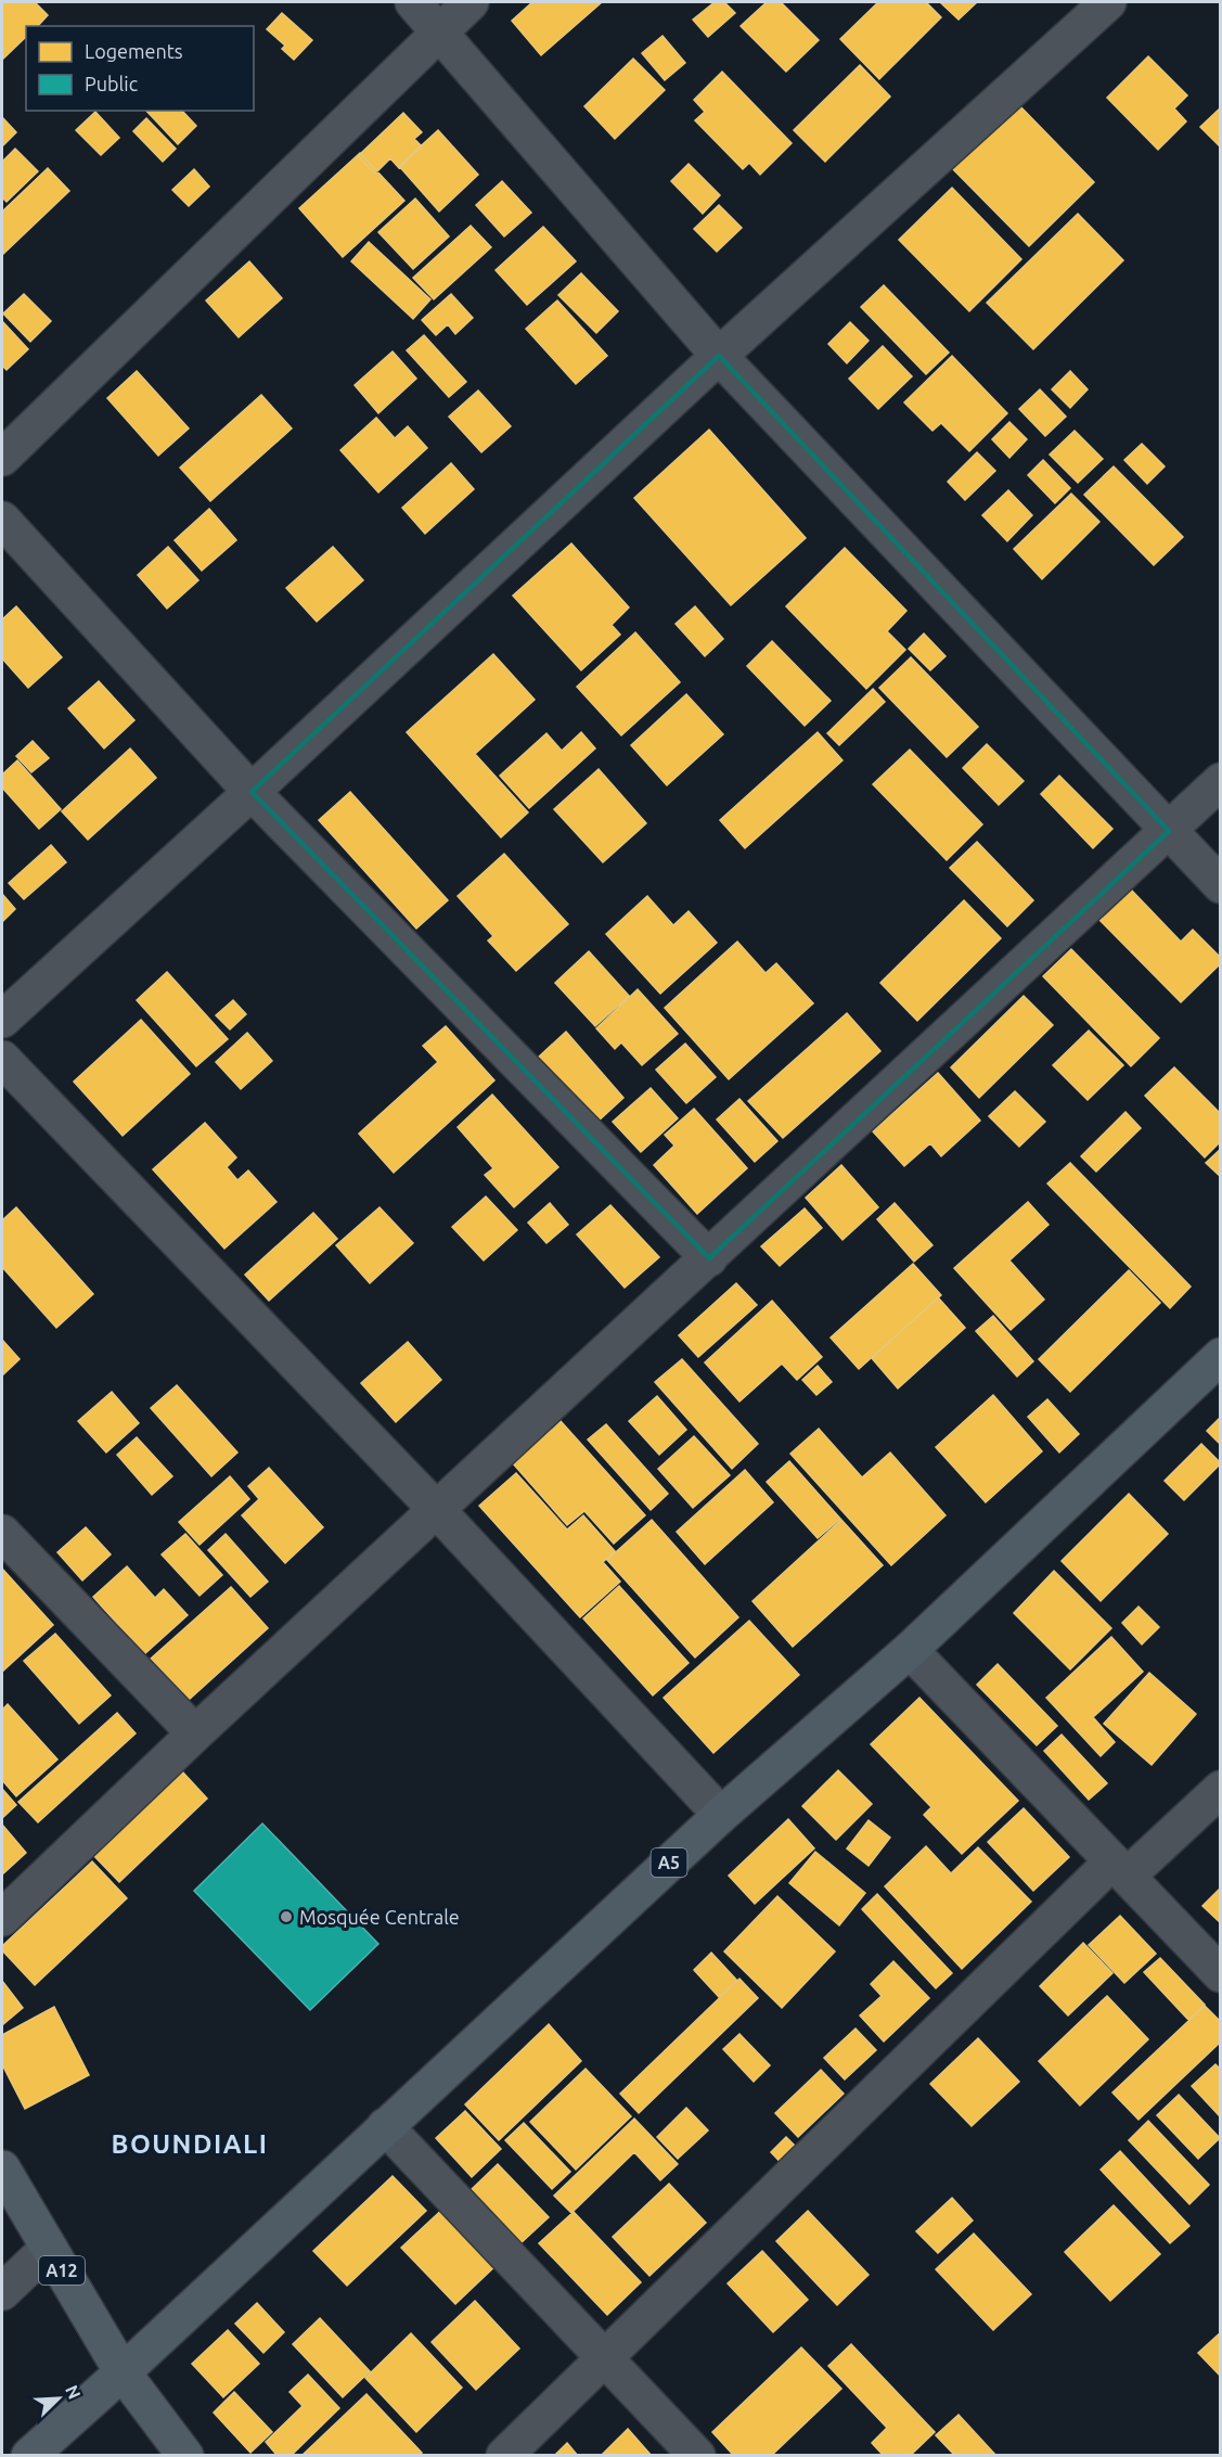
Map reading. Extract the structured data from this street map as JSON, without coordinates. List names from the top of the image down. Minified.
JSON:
{"streets":{"main road":["A5","A12"]},"crossings":[["A5","A12"]],"districts":["BOUNDIALI"],"places":["Mosquée Centrale"],"legend":["Logements","Public"],"north":"top right"}
